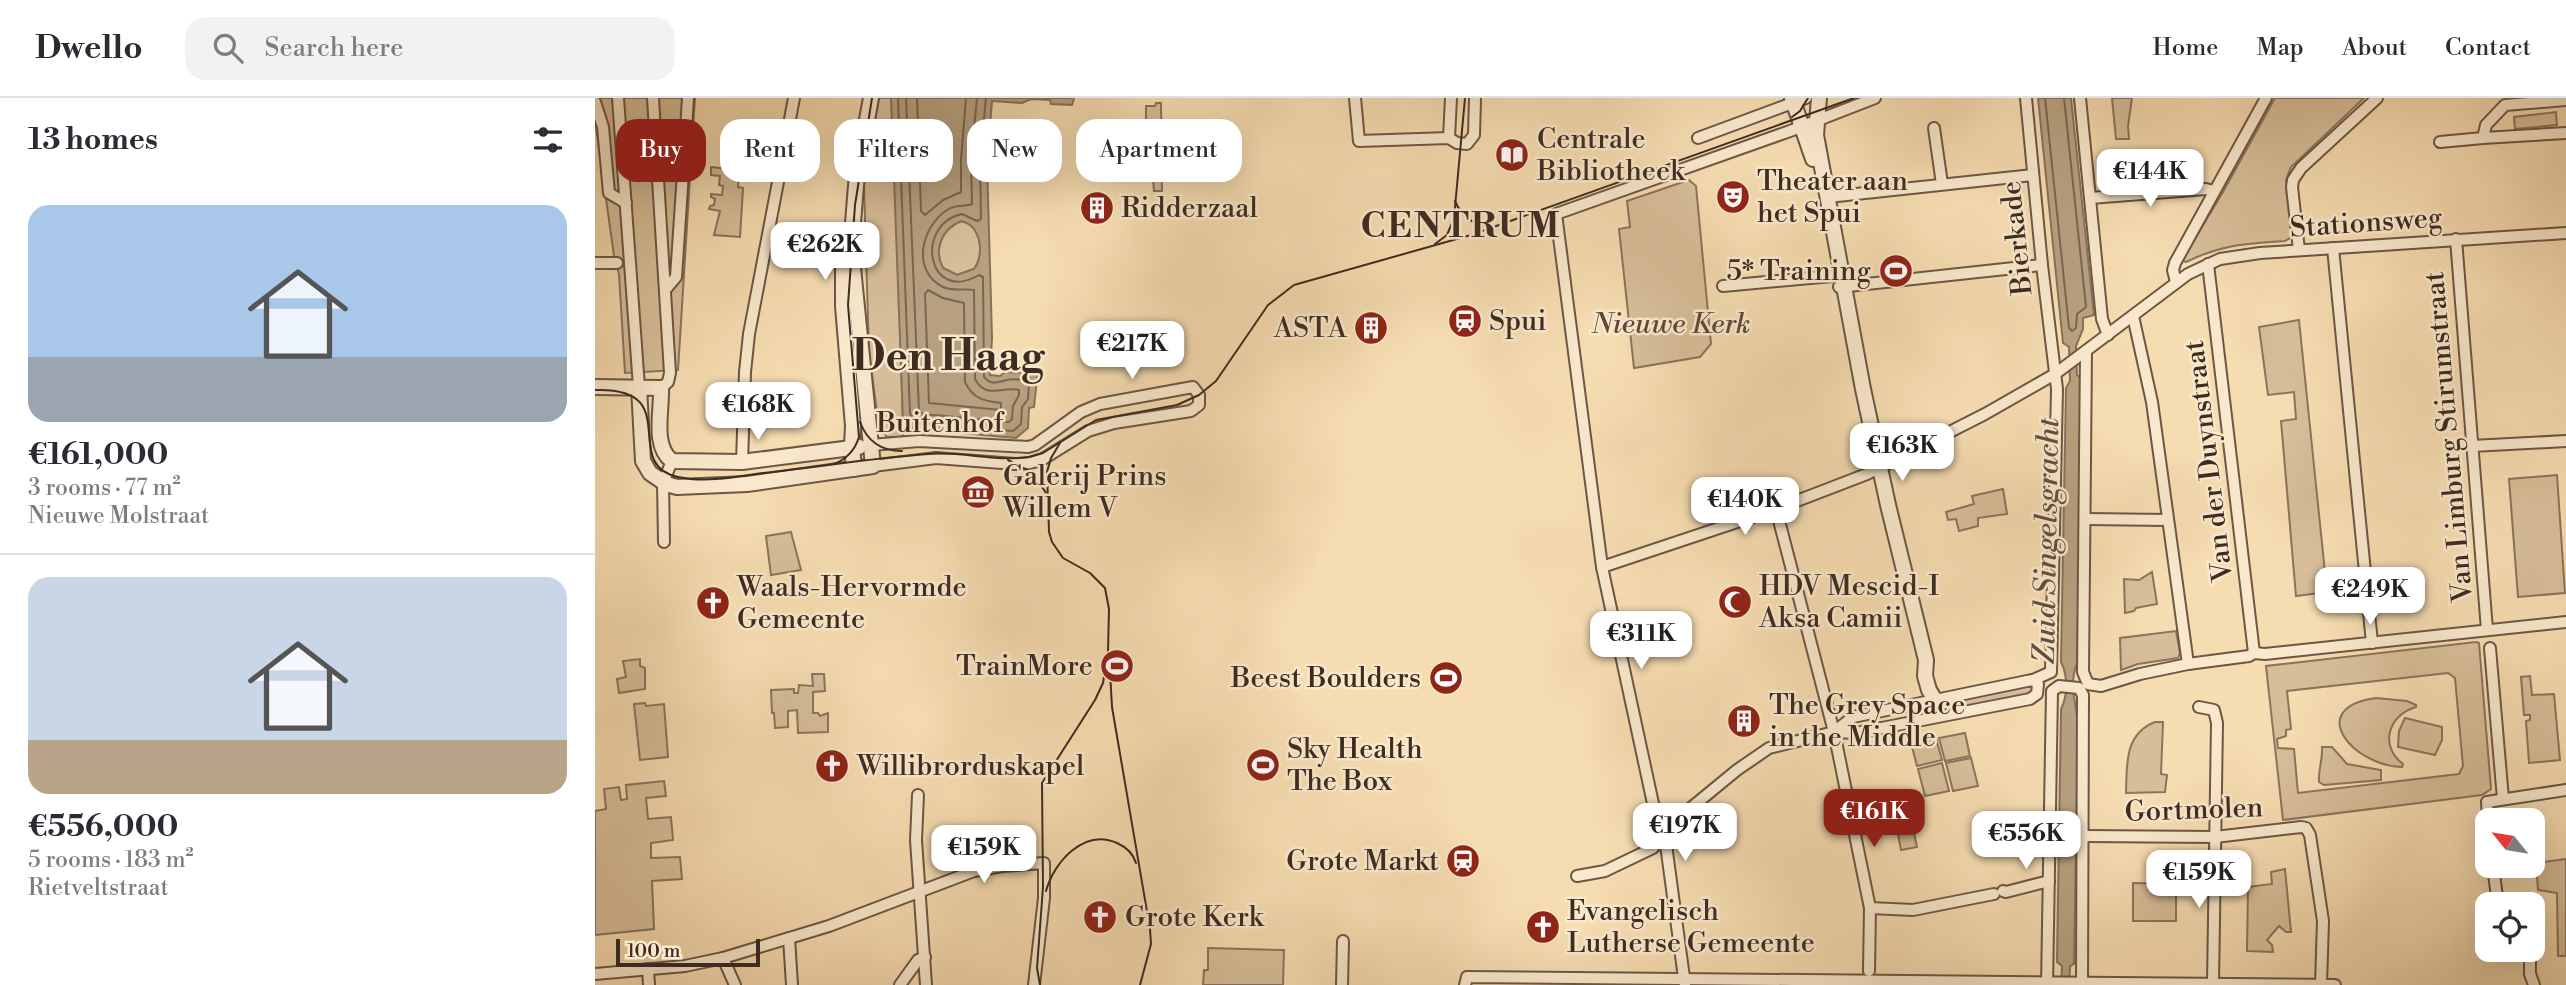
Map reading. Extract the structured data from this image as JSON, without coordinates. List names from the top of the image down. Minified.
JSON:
{"streets":{"street":["Stationsweg","Bierkade","Buitenhof","Van Limburg Stirumstraat","Van der Duynstraat","Gortmolen"]},"crossings":[["Stationsweg","Bierkade"],["Stationsweg","Van Limburg Stirumstraat"],["Stationsweg","Van der Duynstraat"]],"districts":["CENTRUM","Den Haag"],"water":["Zuid Singelsgracht"],"parks":["Nieuwe Kerk"],"places":{"library":["Centrale Bibliotheek"],"theatre":["Theater aan het Spui"],"building":["Ridderzaal","ASTA","The Grey Space in the Middle"],"sports":["5* Training","TrainMore","Beest Boulders","Sky Health The Box"],"station":["Spui","Grote Markt"],"museum":["Galerij Prins Willem V"],"mosque":["HDV Mescid-I Aksa Camii"],"church":["Waals-Hervormde Gemeente","Willibrorduskapel","Grote Kerk","Evangelisch Lutherse Gemeente"]},"scale_bar":"100 m","north":"top left","page":{"header":"Dwello","search":"Search here","nav":["Home","Map","About","Contact"],"heading":"13 homes","chip":["Buy","Rent","Filters","New","Apartment"],"price":["€144K","€262K","€217K","€168K","€163K","€140K","€249K","€311K","€161K","€197K","€556K","€159K","€159K"],"list":[{"name":"€161,000","note":"3 rooms · 77 m² · Nieuwe Molstraat"},{"name":"€556,000","note":"5 rooms · 183 m² · Rietveltstraat"}],"scale":"100 m"}}
